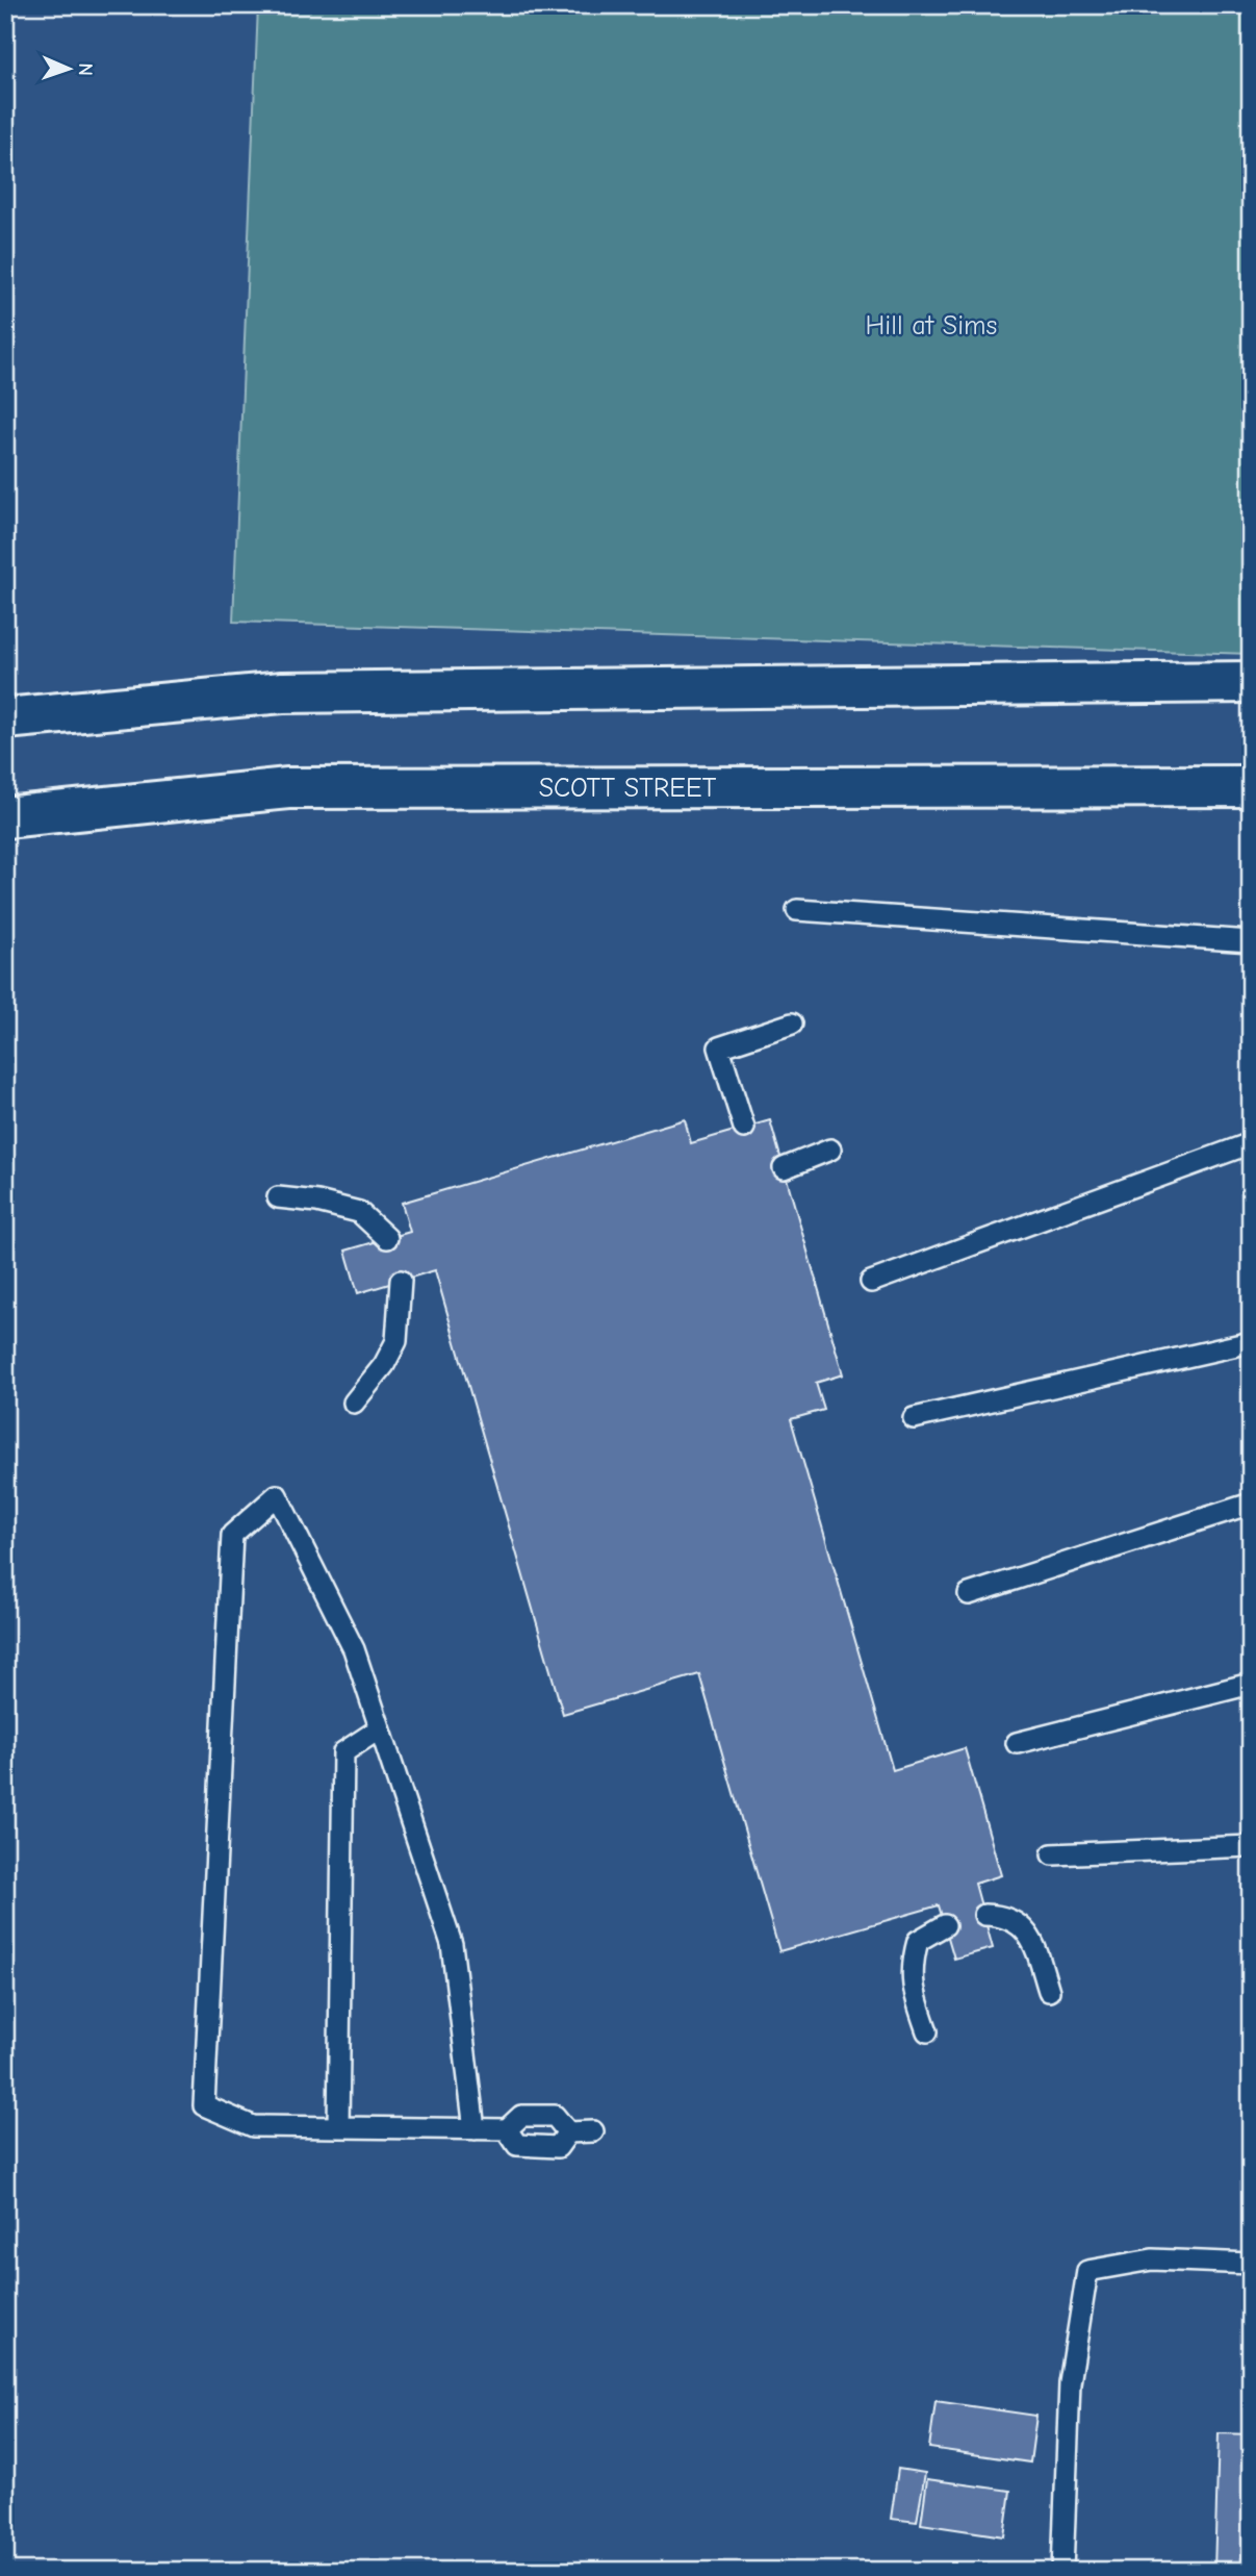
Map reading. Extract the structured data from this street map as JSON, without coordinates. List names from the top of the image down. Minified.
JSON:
{"streets":{"main road":["SCOTT STREET"]},"parks":["Hill at Sims"],"north":"right"}
